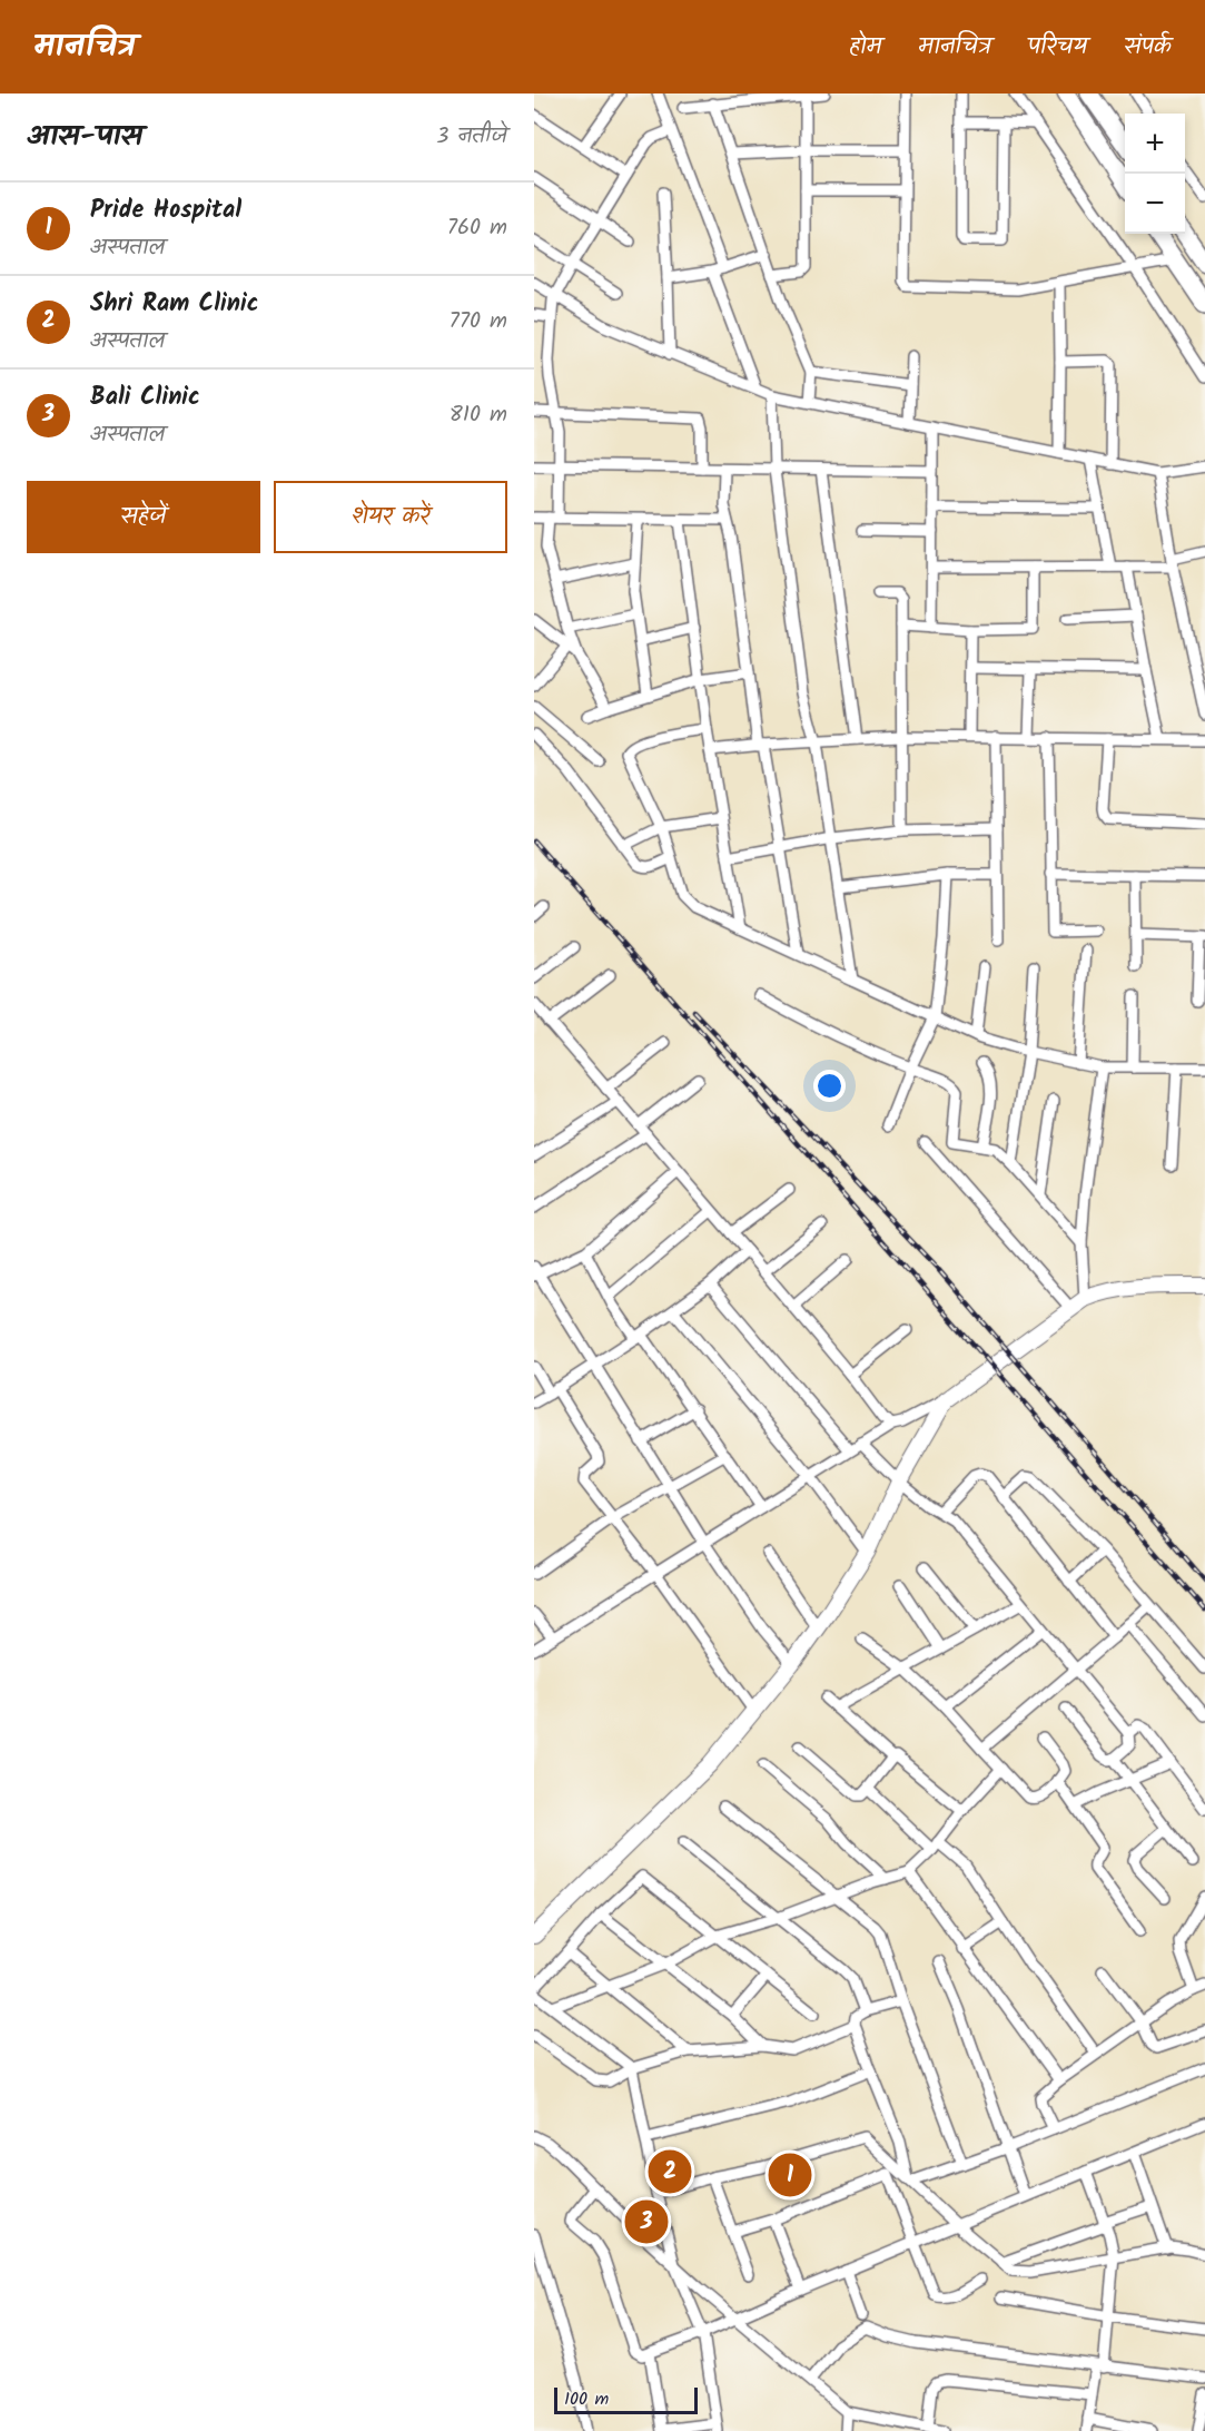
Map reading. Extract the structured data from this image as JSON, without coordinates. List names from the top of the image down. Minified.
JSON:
{"scale_bar":"100 m","page":{"header":"मानचित्र","nav":["होम","मानचित्र","परिचय","संपर्क"],"heading":["आस-पास","3 नतीजे"],"map_buttons":["+","−"],"list":[{"mark":"1","name":"Pride Hospital","note":"अस्पताल","value":"760 m"},{"mark":"2","name":"Shri Ram Clinic","note":"अस्पताल","value":"770 m"},{"mark":"3","name":"Bali Clinic","note":"अस्पताल","value":"810 m"}],"buttons":["सहेजें","शेयर करें"],"pins":["2","1","3"],"scale":"100 m"}}
